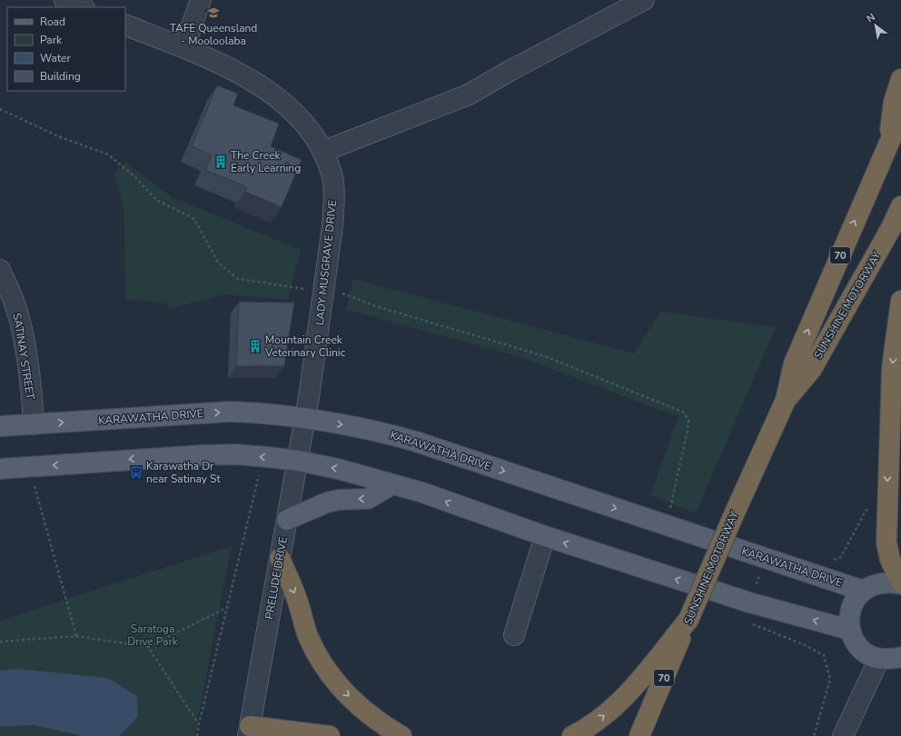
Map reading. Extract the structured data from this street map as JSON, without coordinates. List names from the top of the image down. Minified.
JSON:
{"streets":{"highway":["70","SUNSHINE MOTORWAY"],"main road":["KARAWATHA DRIVE"],"street":["LADY MUSGRAVE DRIVE","SATINAY STREET","PRELUDE DRIVE"]},"crossings":[["70","SUNSHINE MOTORWAY"],["LADY MUSGRAVE DRIVE","KARAWATHA DRIVE"],["LADY MUSGRAVE DRIVE","PRELUDE DRIVE"],["SATINAY STREET","KARAWATHA DRIVE"],["KARAWATHA DRIVE","PRELUDE DRIVE"]],"parks":["Saratoga Drive Park"],"places":{"school or university":["TAFE Queensland - Mooloolaba"],"building":["The Creek Early Learning","Mountain Creek Veterinary Clinic"],"bus stop":["Karawatha Dr near Satinay St"]},"legend":["Road","Park","Water","Building"],"north":"top left"}
